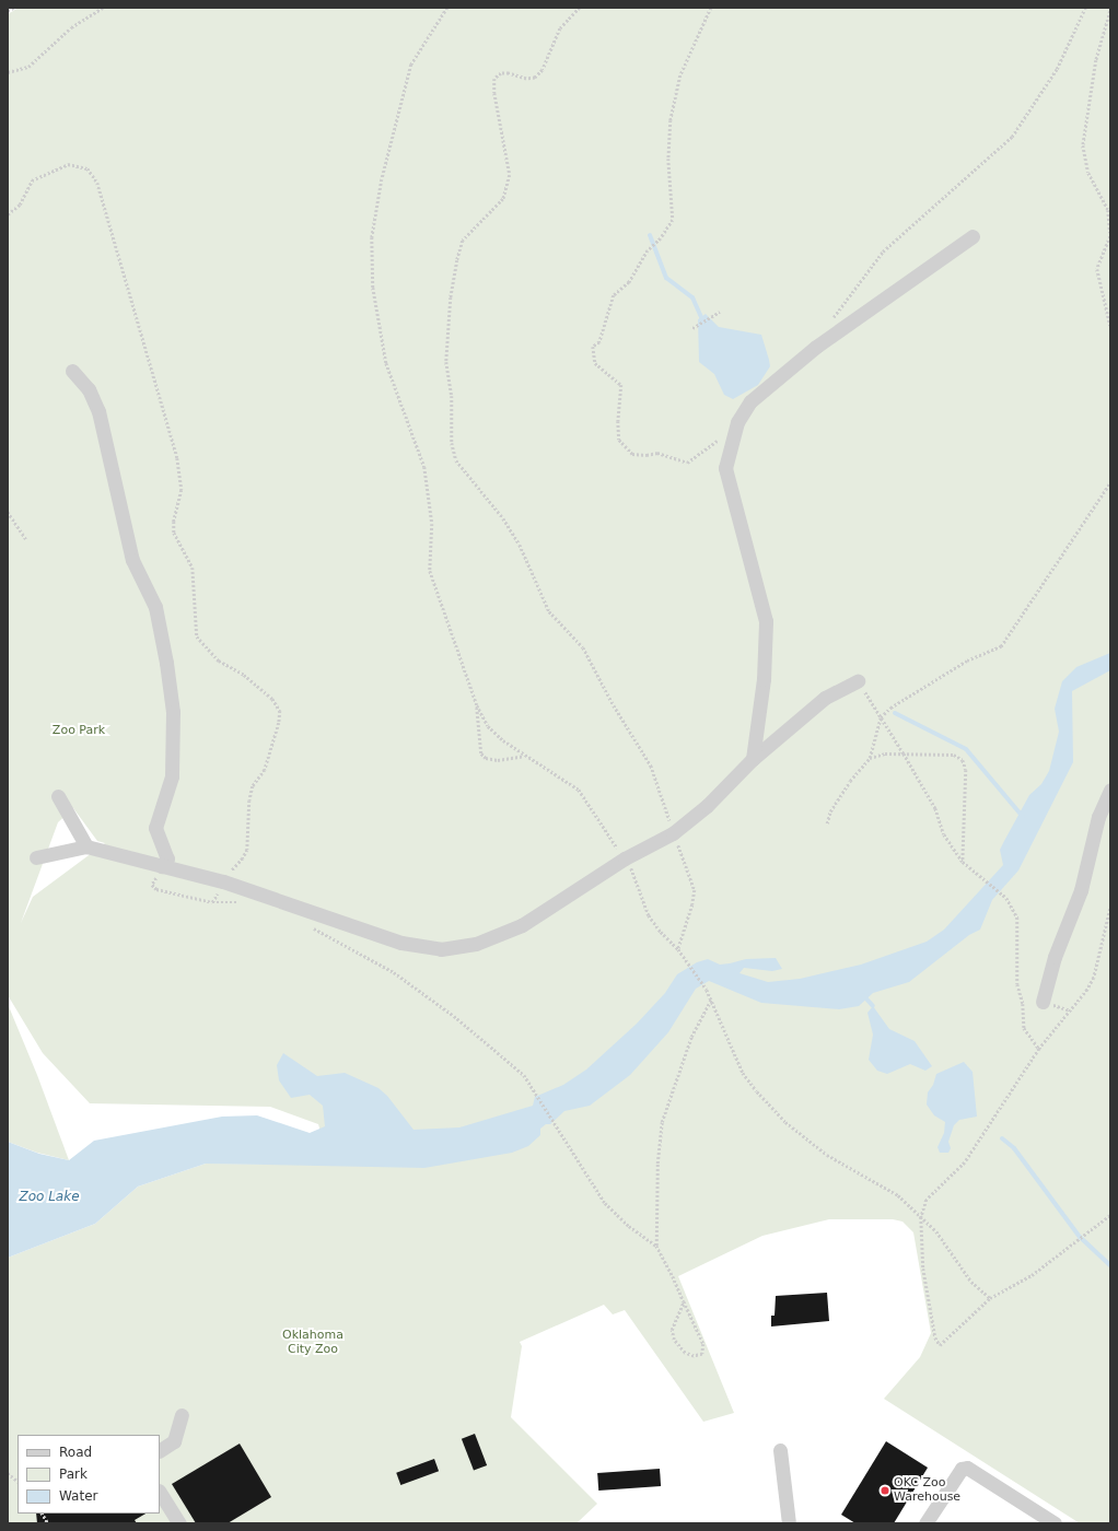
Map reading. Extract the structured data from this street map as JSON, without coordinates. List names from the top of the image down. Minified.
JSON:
{"water":["Zoo Lake"],"parks":["Zoo Park","Oklahoma City Zoo"],"places":["OKC Zoo Warehouse"],"legend":["Road","Park","Water"]}
